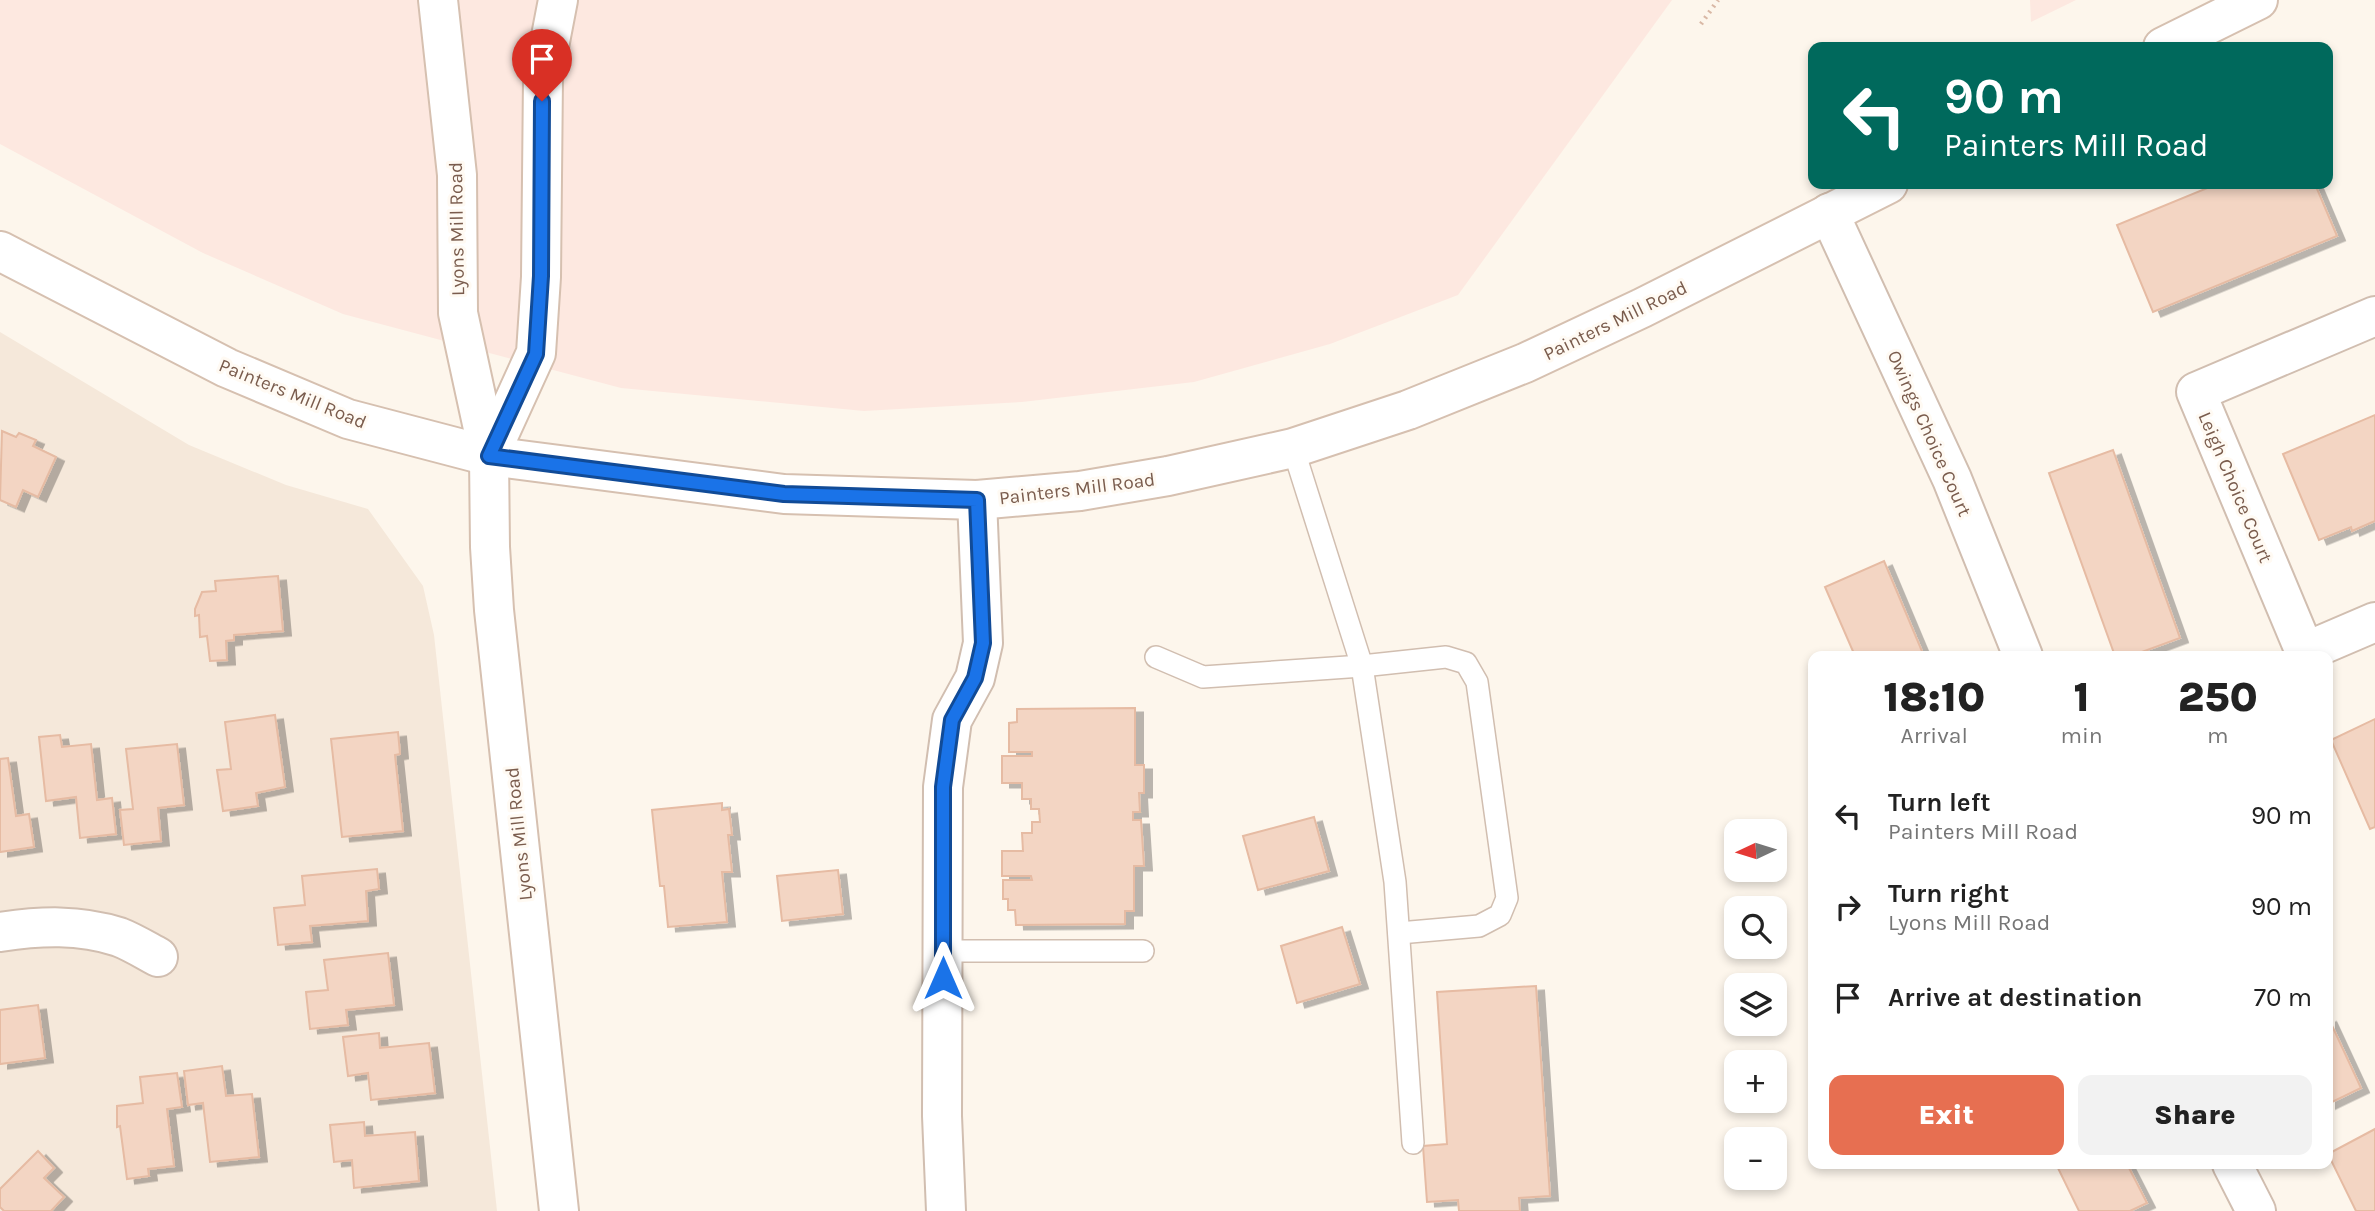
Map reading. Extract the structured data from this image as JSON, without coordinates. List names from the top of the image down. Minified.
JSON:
{"streets":{"main road":["Lyons Mill Road","Painters Mill Road","Owings Choice Court","Leigh Choice Court"]},"crossings":[["Lyons Mill Road","Painters Mill Road"],["Painters Mill Road","Owings Choice Court"]],"north":"left","page":{"turn":["90 m","Painters Mill Road"],"eta":["18:10","Arrival","1","min","250","m"],"list":[{"name":"Turn left","note":"Painters Mill Road","value":"90 m"},{"name":"Turn right","note":"Lyons Mill Road","value":"90 m"},{"name":"Arrive at destination","value":"70 m"}],"map_buttons":["+","−"],"buttons":["Exit","Share"]}}
